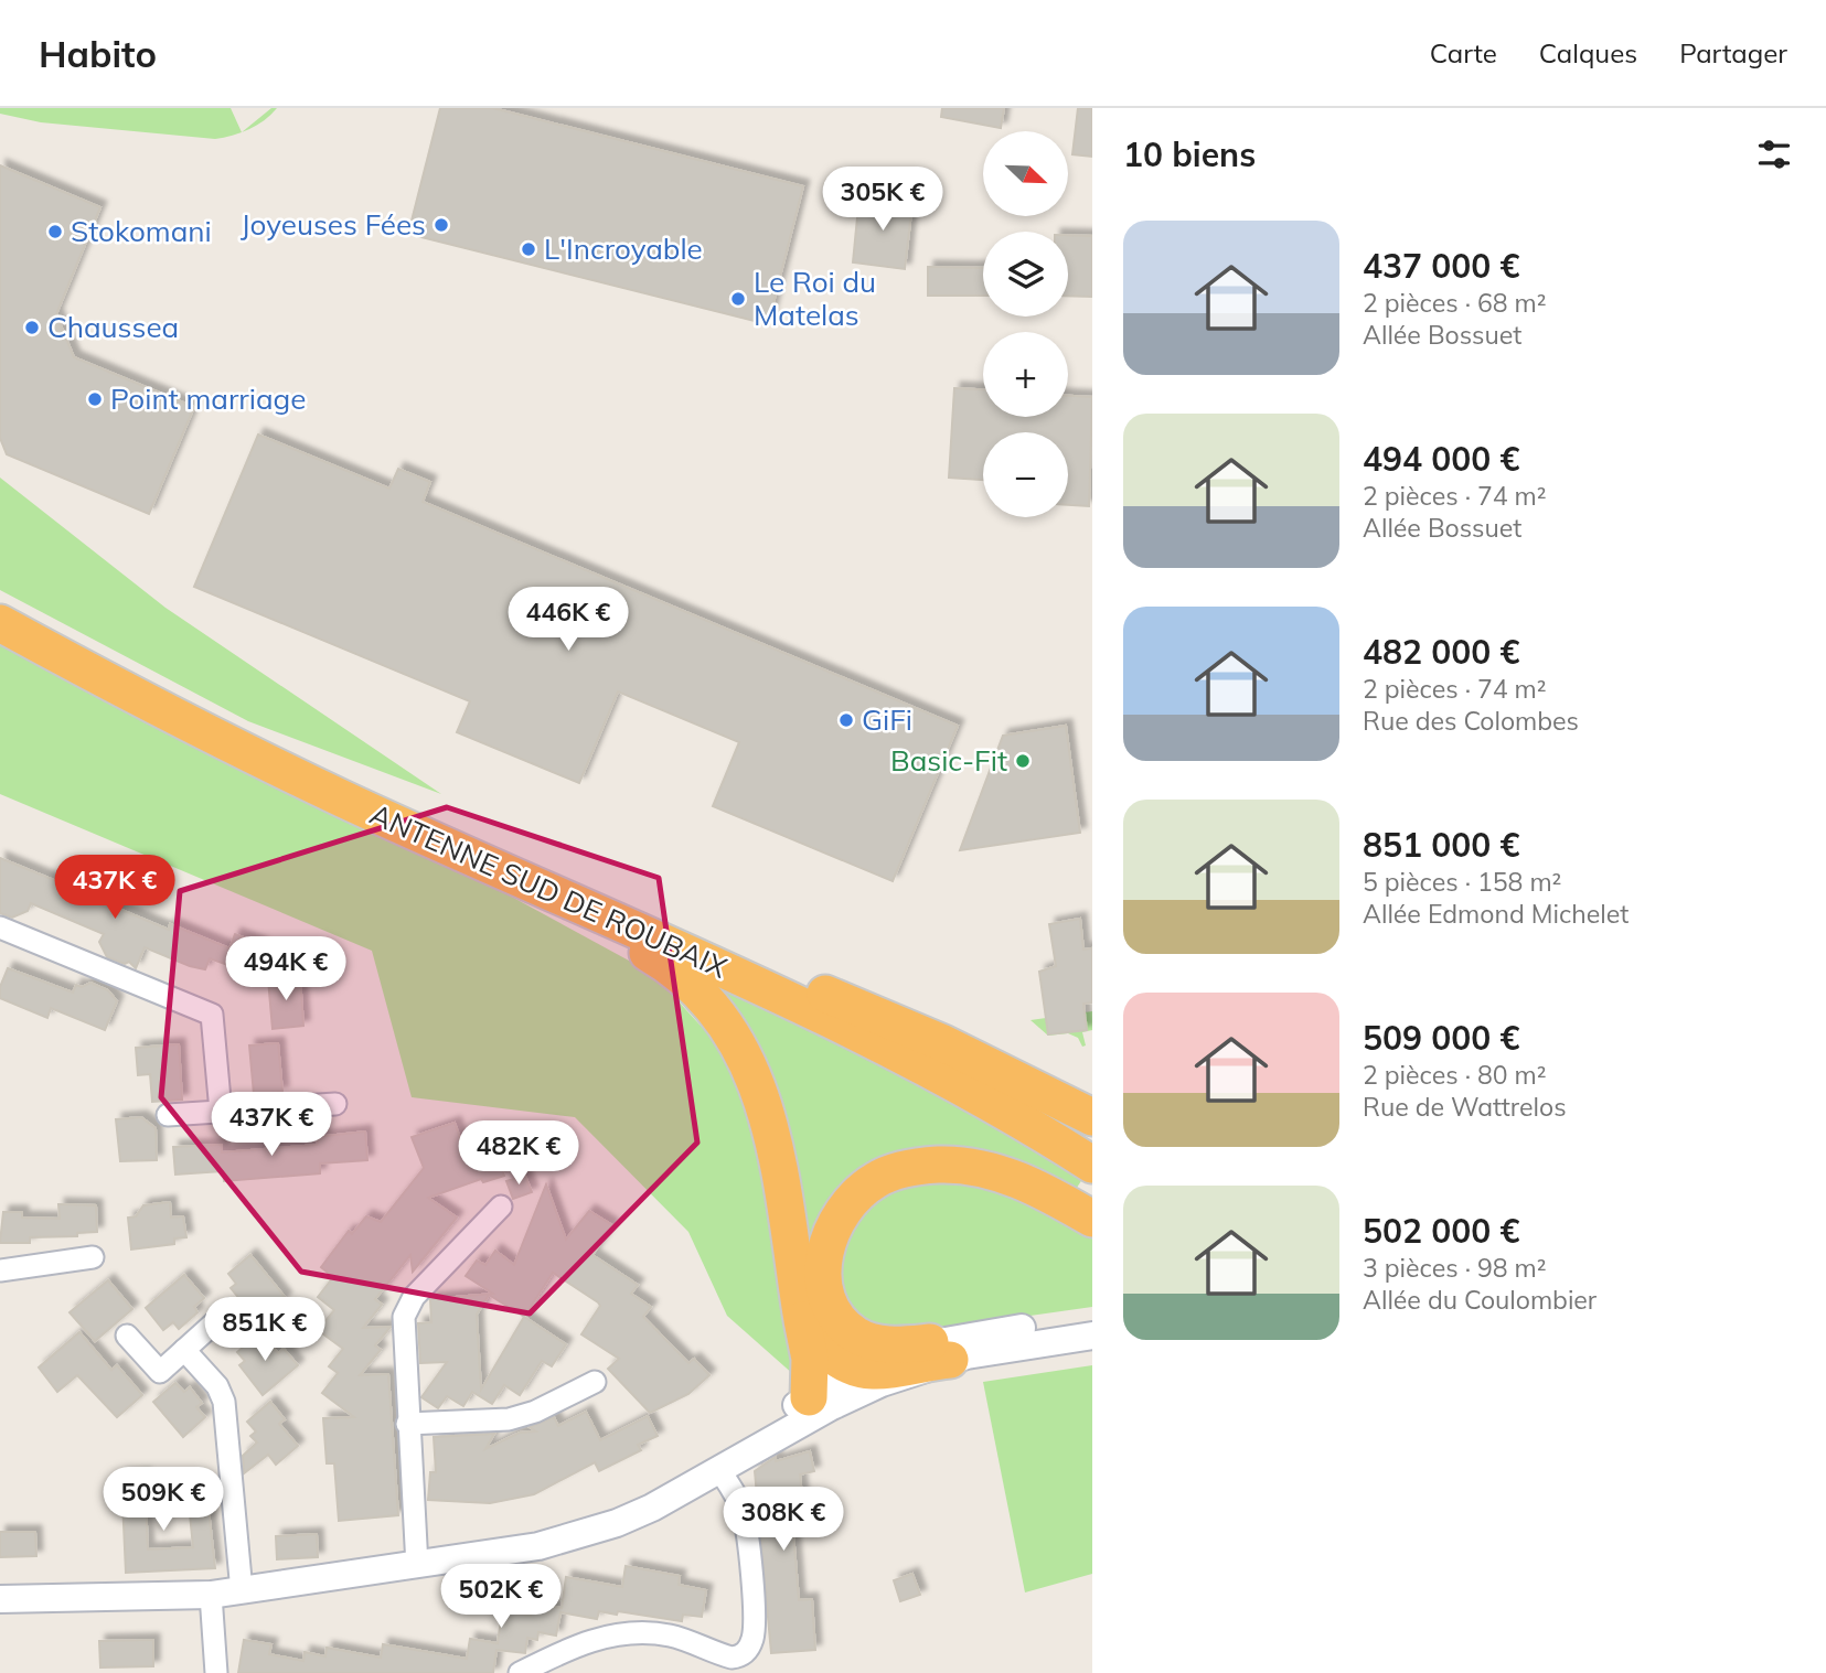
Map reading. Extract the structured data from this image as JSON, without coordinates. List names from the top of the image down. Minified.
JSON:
{"streets":{"highway":["ANTENNE SUD DE ROUBAIX"]},"places":["Joyeuses Fées","Stokomani","L'Incroyable","Le Roi du Matelas","Chaussea","Point marriage","GiFi","Basic-Fit"],"north":"bottom right","page":{"header":"Habito","nav":["Carte","Calques","Partager"],"heading":"10 biens","map_buttons":["+","−"],"price":["305K €","446K €","437K €","494K €","437K €","482K €","851K €","509K €","308K €","502K €"],"list":[{"name":"437 000 €","note":"2 pièces · 68 m² · Allée Bossuet"},{"name":"494 000 €","note":"2 pièces · 74 m² · Allée Bossuet"},{"name":"482 000 €","note":"2 pièces · 74 m² · Rue des Colombes"},{"name":"851 000 €","note":"5 pièces · 158 m² · Allée Edmond Michelet"},{"name":"509 000 €","note":"2 pièces · 80 m² · Rue de Wattrelos"},{"name":"502 000 €","note":"3 pièces · 98 m² · Allée du Coulombier"}]}}
